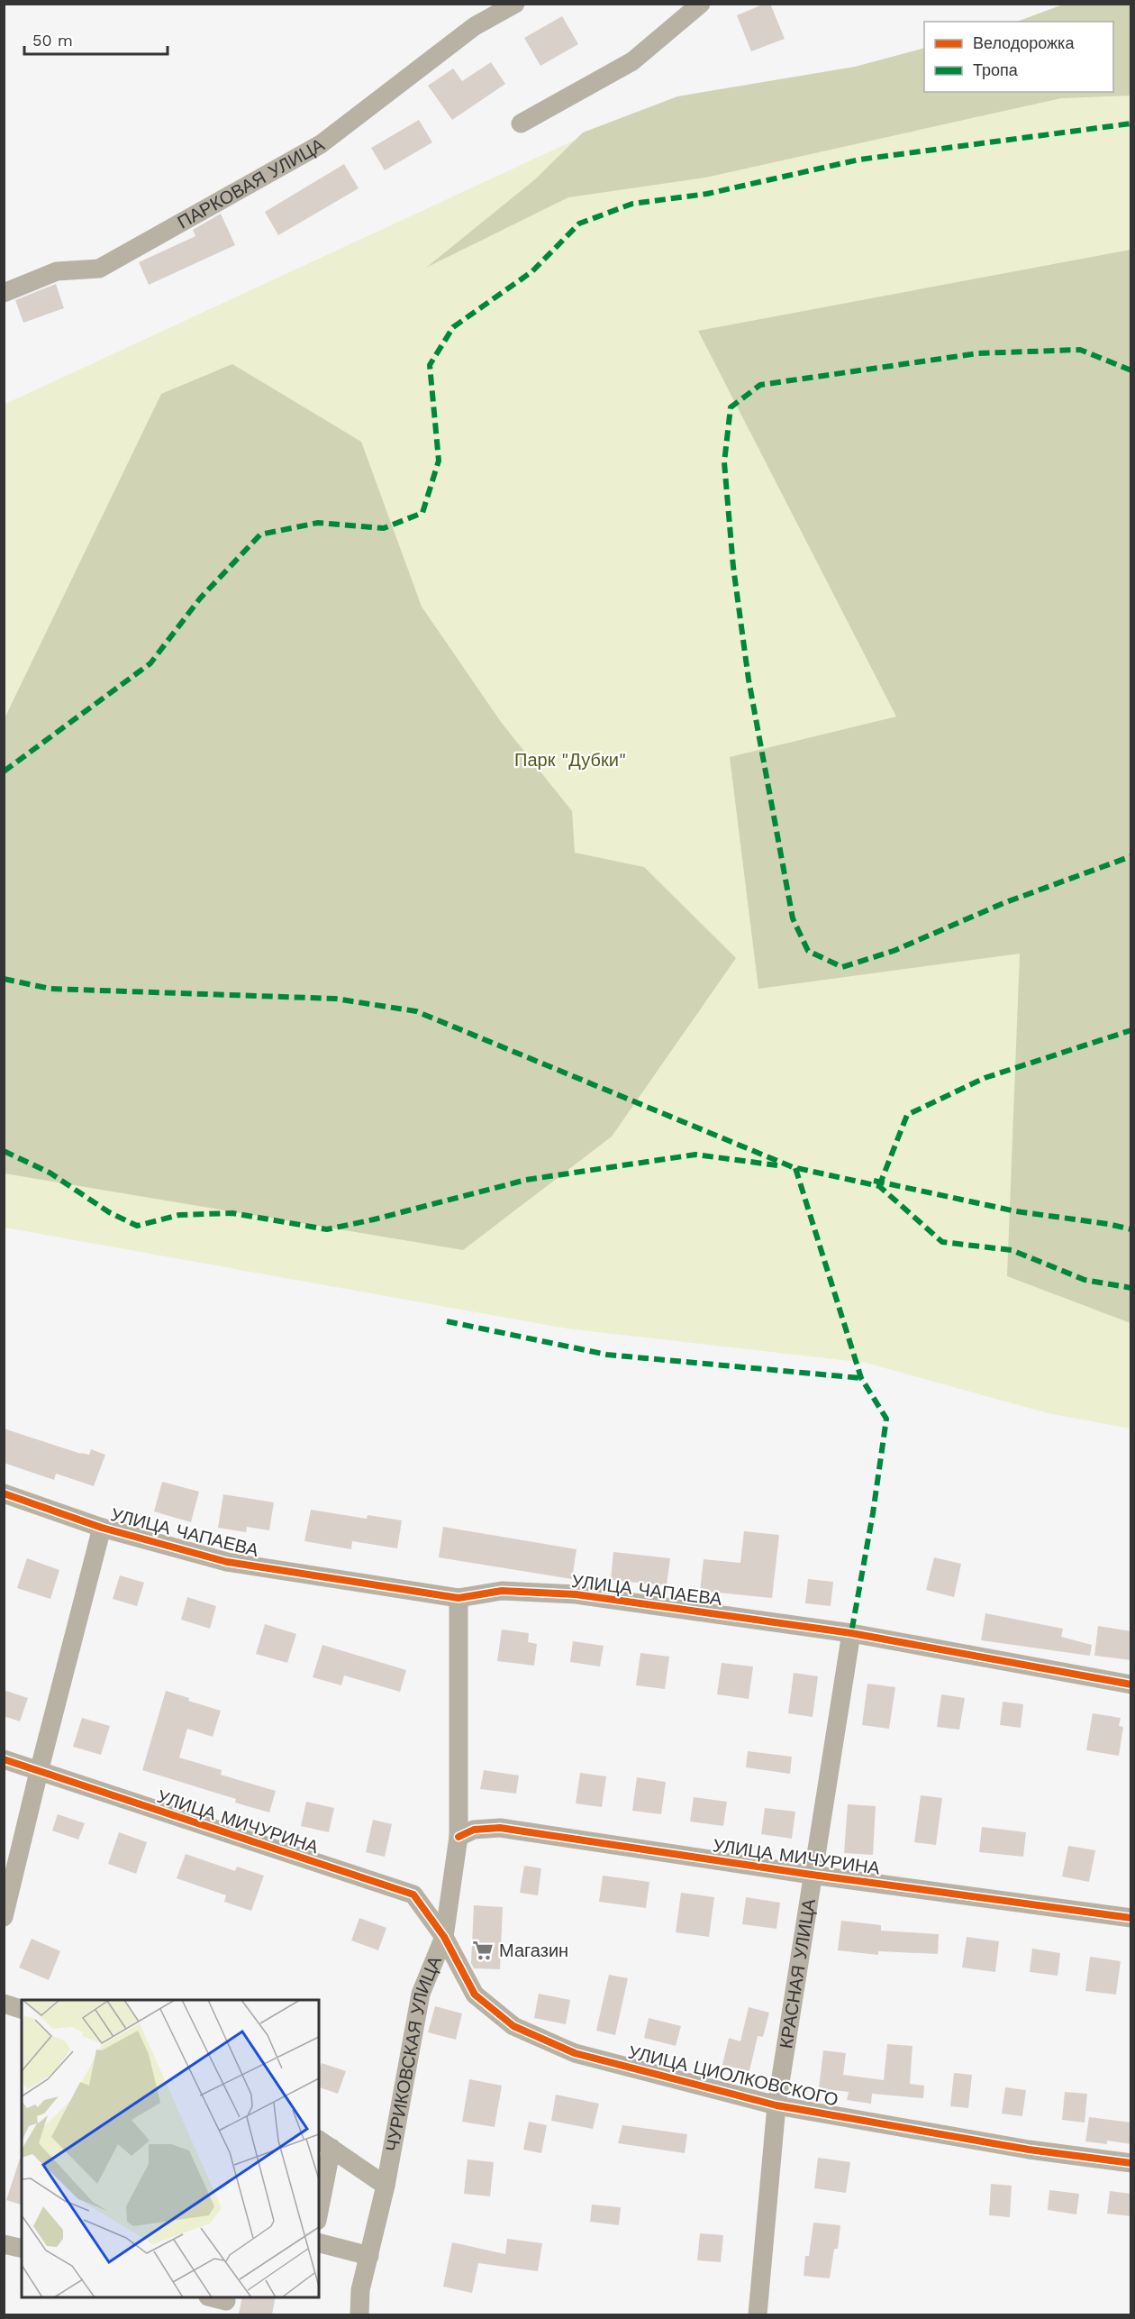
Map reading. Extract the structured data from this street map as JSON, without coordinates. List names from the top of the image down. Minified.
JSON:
{"streets":{"street":["ПАРКОВАЯ УЛИЦА","УЛИЦА ЧАПАЕВА","УЛИЦА МИЧУРИНА","КРАСНАЯ УЛИЦА","ЧУРИКОВСКАЯ УЛИЦА","УЛИЦА ЦИОЛКОВСКОГО"]},"crossings":[["УЛИЦА ЧАПАЕВА","КРАСНАЯ УЛИЦА"],["УЛИЦА ЧАПАЕВА","ЧУРИКОВСКАЯ УЛИЦА"],["УЛИЦА МИЧУРИНА","КРАСНАЯ УЛИЦА"],["УЛИЦА МИЧУРИНА","ЧУРИКОВСКАЯ УЛИЦА"],["УЛИЦА МИЧУРИНА","УЛИЦА ЦИОЛКОВСКОГО"],["КРАСНАЯ УЛИЦА","УЛИЦА ЦИОЛКОВСКОГО"],["ЧУРИКОВСКАЯ УЛИЦА","УЛИЦА ЦИОЛКОВСКОГО"]],"parks":["Парк \"Дубки\""],"places":{"supermarket":["Магазин"]},"legend":["Велодорожка","Тропа"],"scale_bar":"50 m"}
